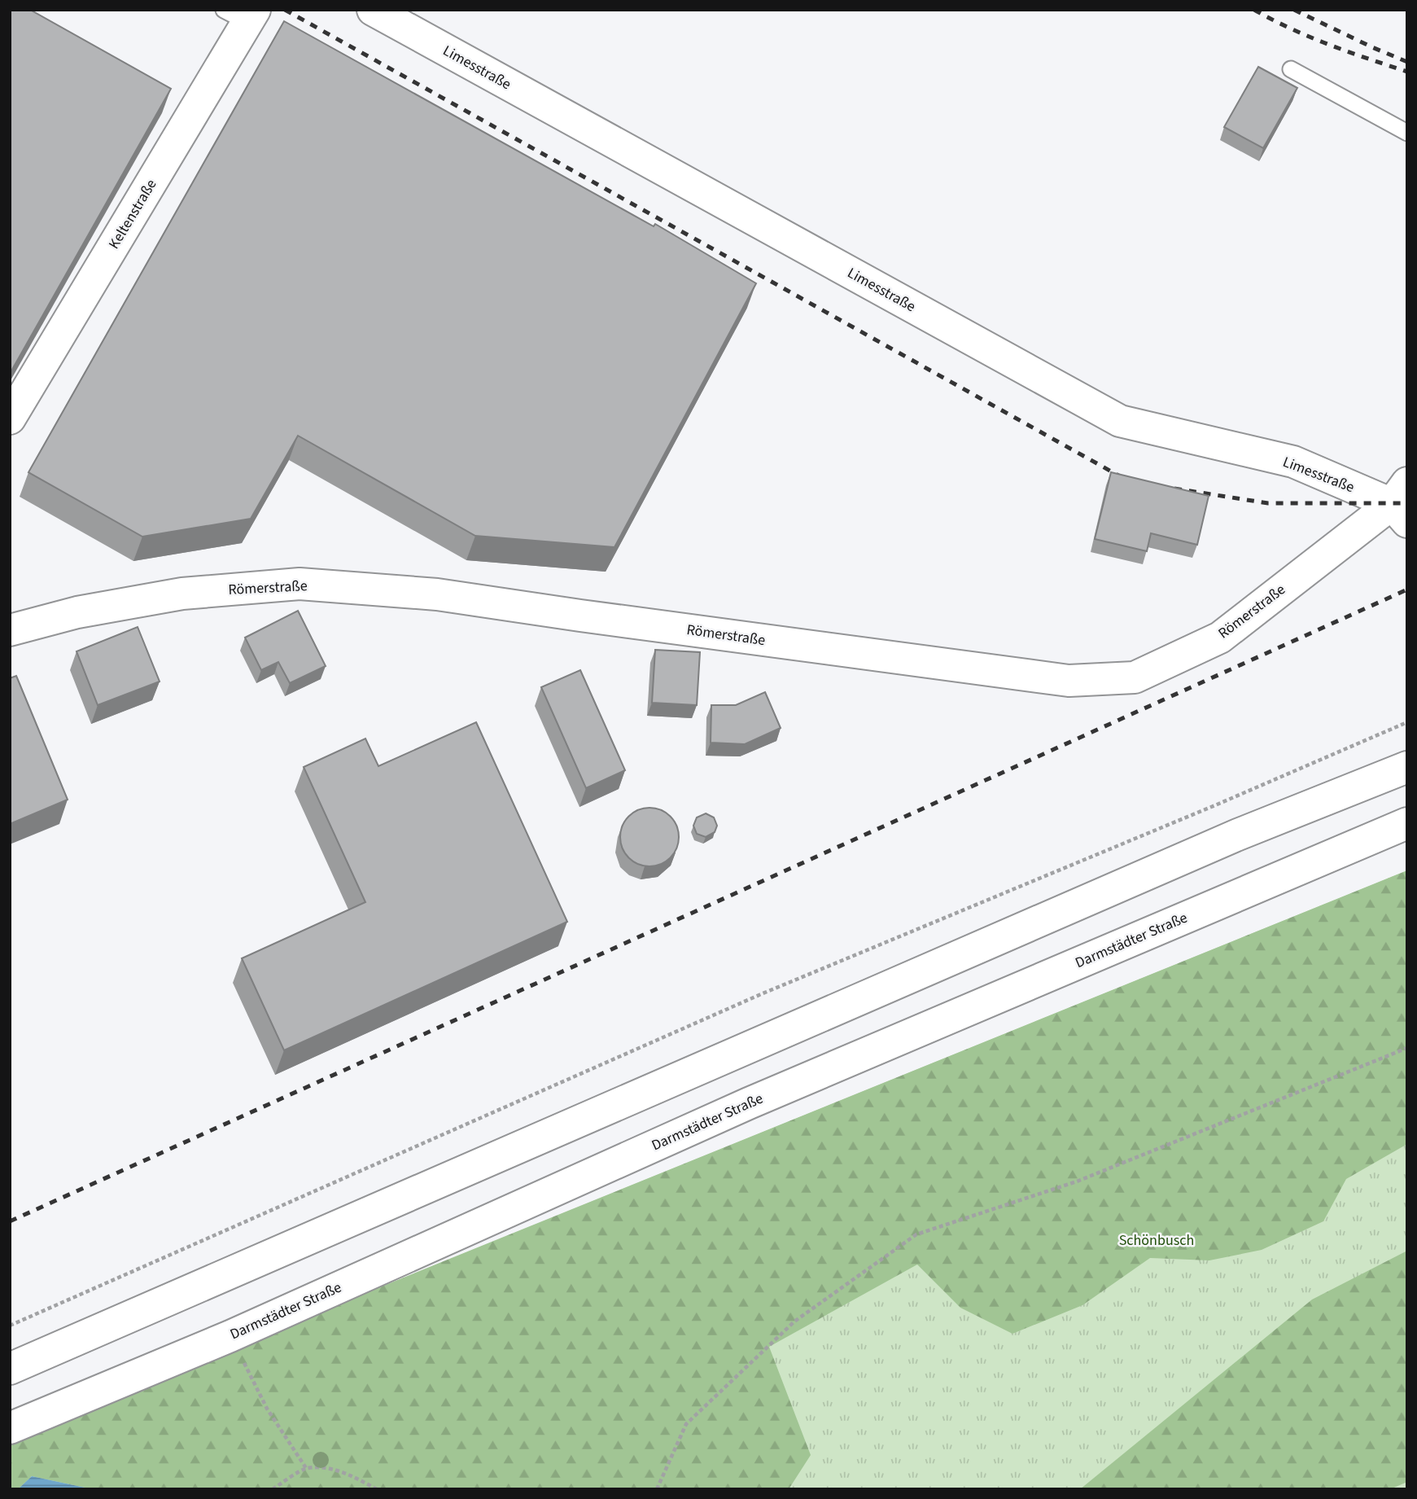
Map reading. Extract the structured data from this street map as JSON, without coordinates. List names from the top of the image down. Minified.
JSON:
{"streets":{"street":["Limesstraße","Keltenstraße","Römerstraße","Darmstädter Straße"]},"crossings":[["Limesstraße","Römerstraße"]],"parks":["Schönbusch"]}
